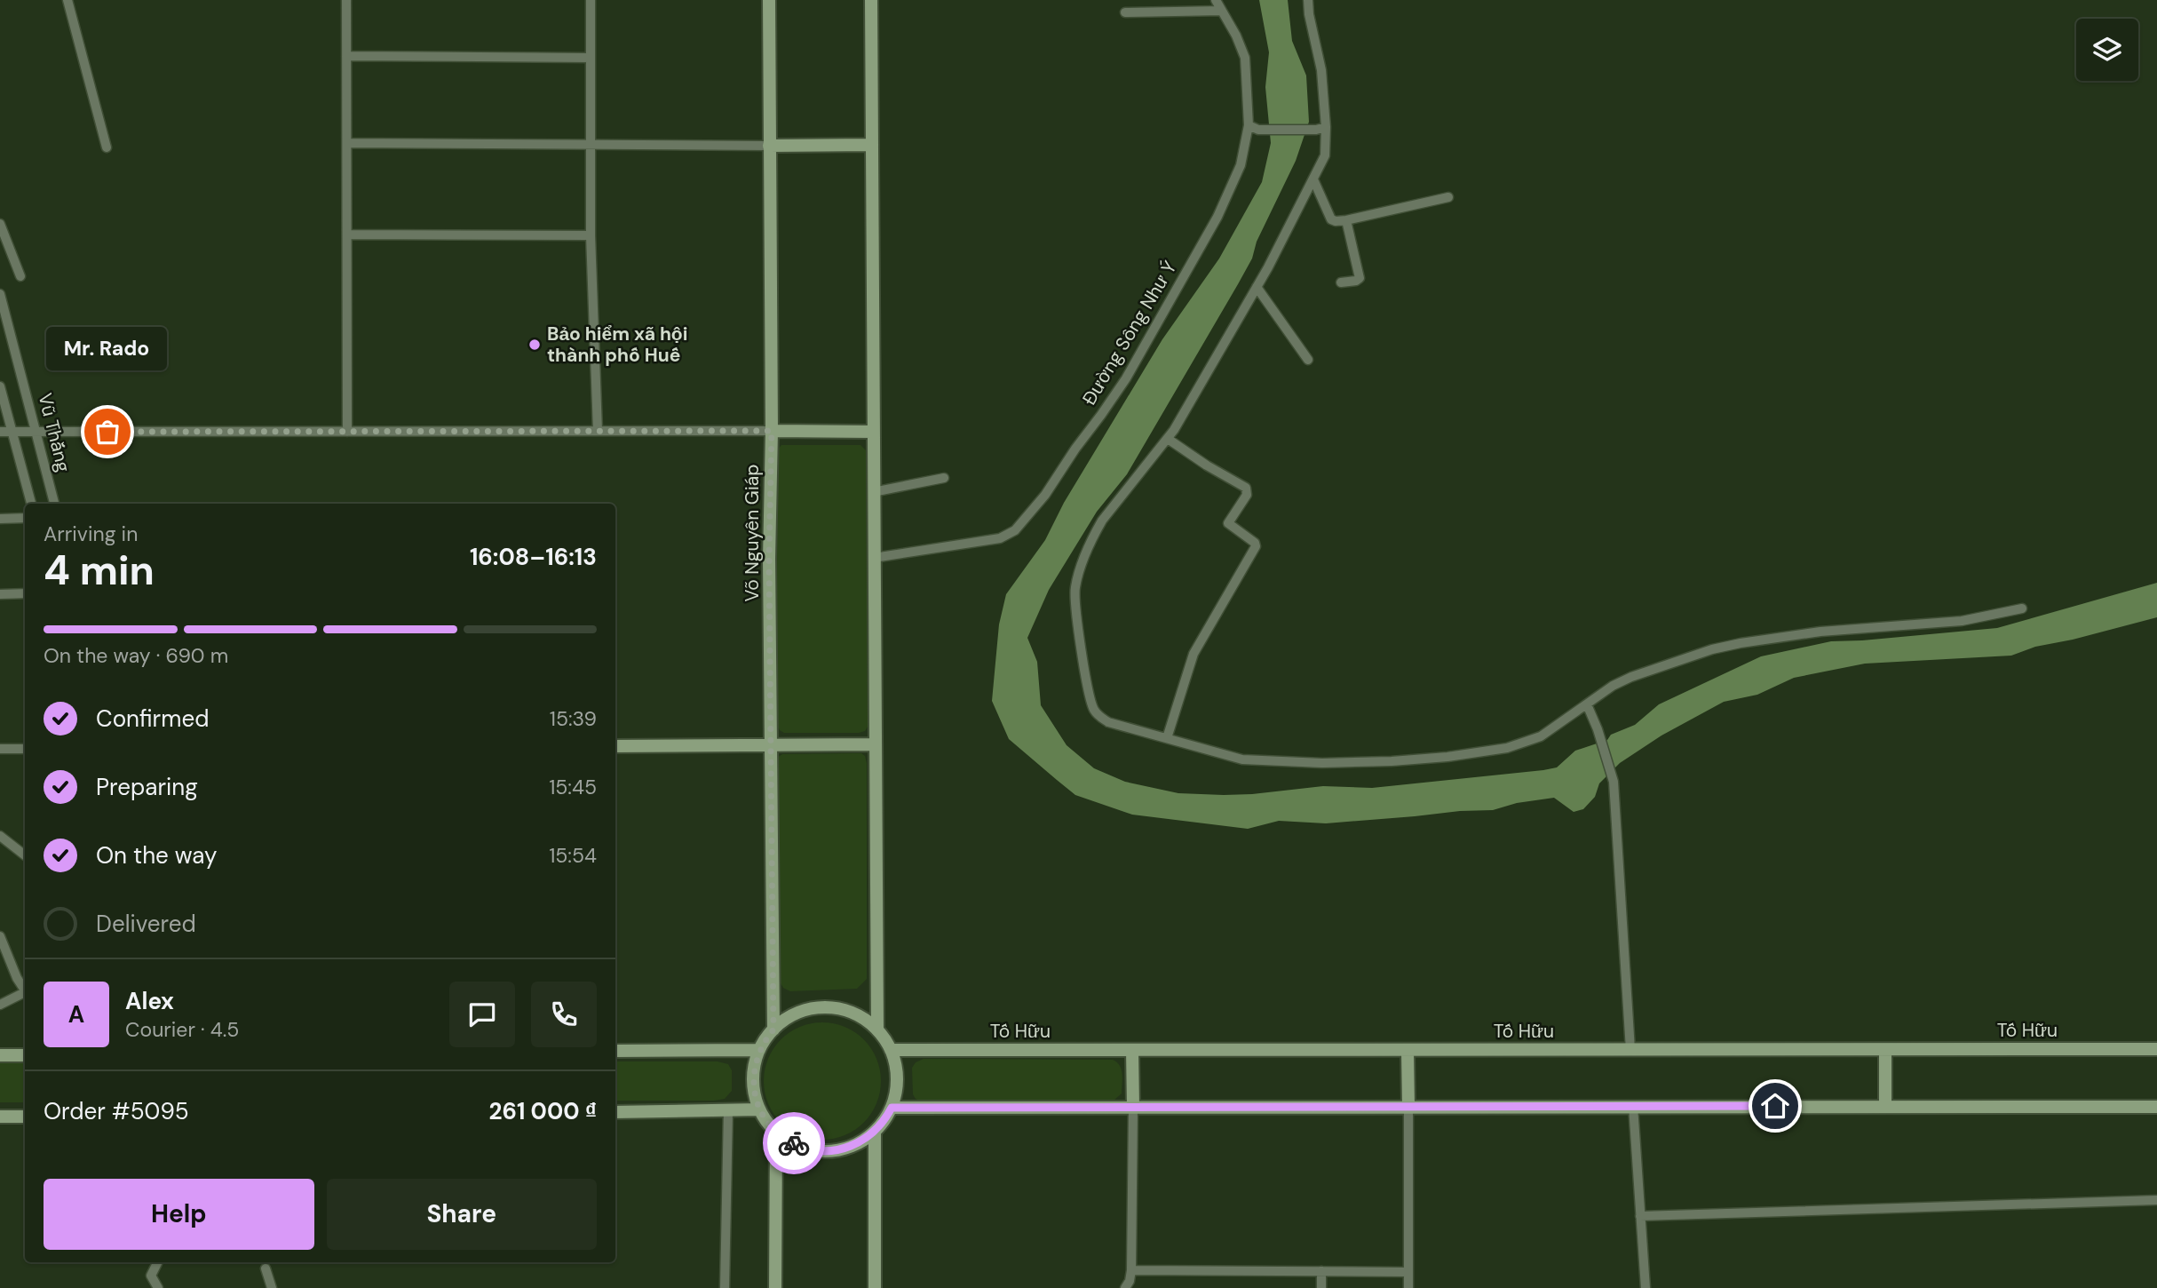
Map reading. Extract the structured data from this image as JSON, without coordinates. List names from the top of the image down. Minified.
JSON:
{"streets":{"main road":["Võ Nguyên Giáp","Tố Hữu"],"street":["Đường Sông Như Ý","Vũ Thắng"]},"crossings":[["Võ Nguyên Giáp","Tố Hữu"]],"places":["Bảo hiểm xã hội thành phố Huế","Mr. Rado"],"page":{"bubble":"Mr. Rado","heading":["4 min","Arriving in","16:08–16:13"],"panel":["Alex","Courier · 4.5","Order #5095","261 000 ₫"],"bar":"On the way · 690 m","list":[["Confirmed","15:39"],["Preparing","15:45"],["On the way","15:54"],"Delivered"],"round":"A","buttons":["Help","Share"]}}
